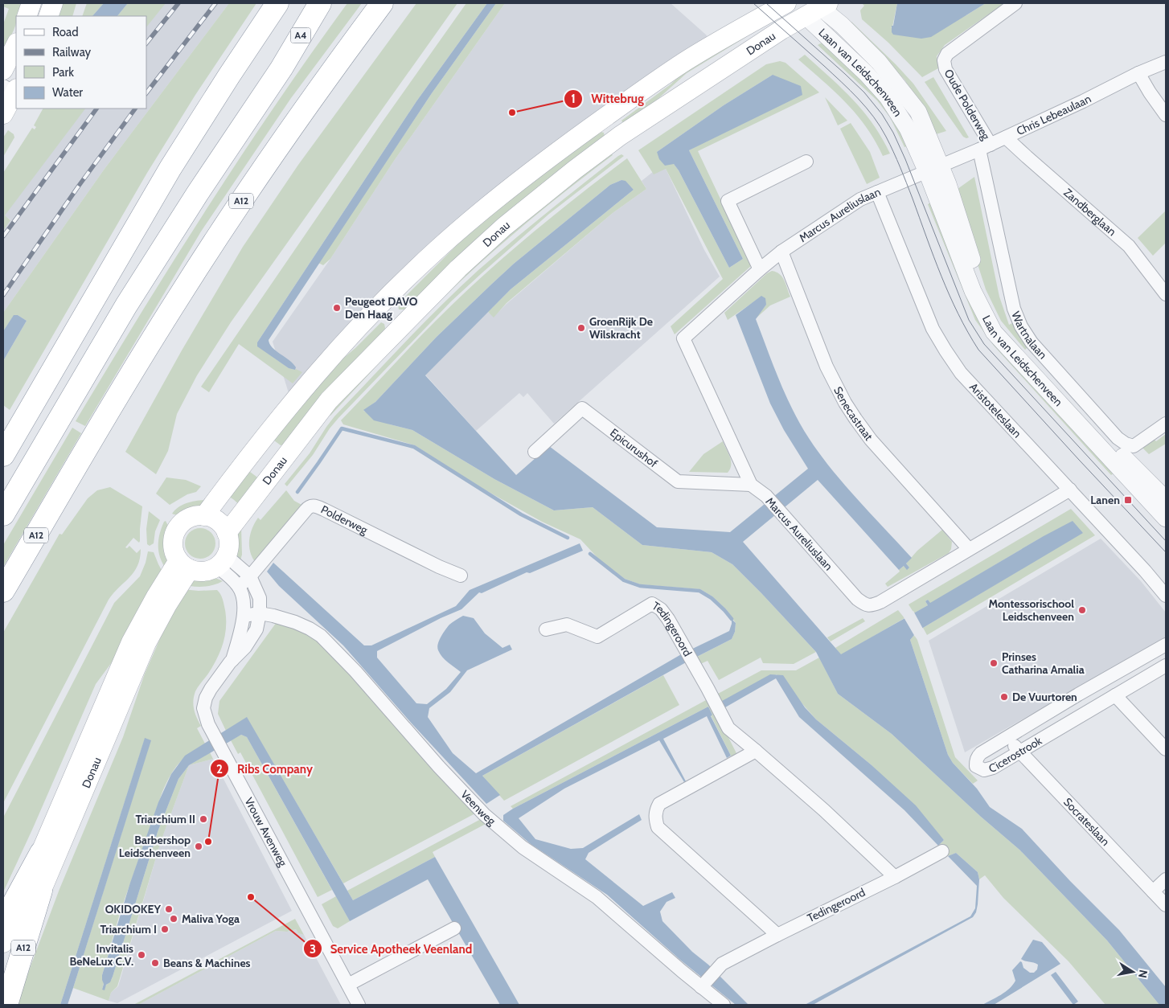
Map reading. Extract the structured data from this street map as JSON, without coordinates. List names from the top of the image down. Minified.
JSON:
{"streets":{"highway":["A4","A12"],"main road":["Donau","Laan van Leidschenveen"],"street":["Oude Polderweg","Chris Lebeaulaan","Zandberglaan","Marcus Aureliuslaan","Wartnalaan","Aristoteleslaan","Senecastraat","Epicurushof","Polderweg","Tedingeroord","Cicerostrook","Veenweg","Socrateslaan","Vrouw Avenweg"]},"crossings":[["Donau","Laan van Leidschenveen"],["Donau","A12"],["Donau","Vrouw Avenweg"],["Laan van Leidschenveen","Chris Lebeaulaan"],["Laan van Leidschenveen","Marcus Aureliuslaan"],["Oude Polderweg","Chris Lebeaulaan"],["Oude Polderweg","Wartnalaan"],["Chris Lebeaulaan","Zandberglaan"],["Chris Lebeaulaan","Marcus Aureliuslaan"],["Chris Lebeaulaan","Wartnalaan"],["Marcus Aureliuslaan","Aristoteleslaan"],["Marcus Aureliuslaan","Senecastraat"],["Marcus Aureliuslaan","Epicurushof"],["Polderweg","Vrouw Avenweg"],["Tedingeroord","Veenweg"],["Cicerostrook","Socrateslaan"],["Veenweg","Vrouw Avenweg"]],"places":{"other":["Wittebrug","Peugeot DAVO Den Haag","GroenRijk De Wilskracht","Montessorischool Leidschenveen","Prinses Catharina Amalia","De Vuurtoren","Triarchium II","Ribs Company","Barbershop Leidschenveen","Service Apotheek Veenland","OKIDOKEY","Maliva Yoga","Triarchium I","Invitalis BeNeLux C.V.","Beans & Machines"],"transit":["Lanen"]},"legend":["Road","Railway","Park","Water"],"north":"right"}
